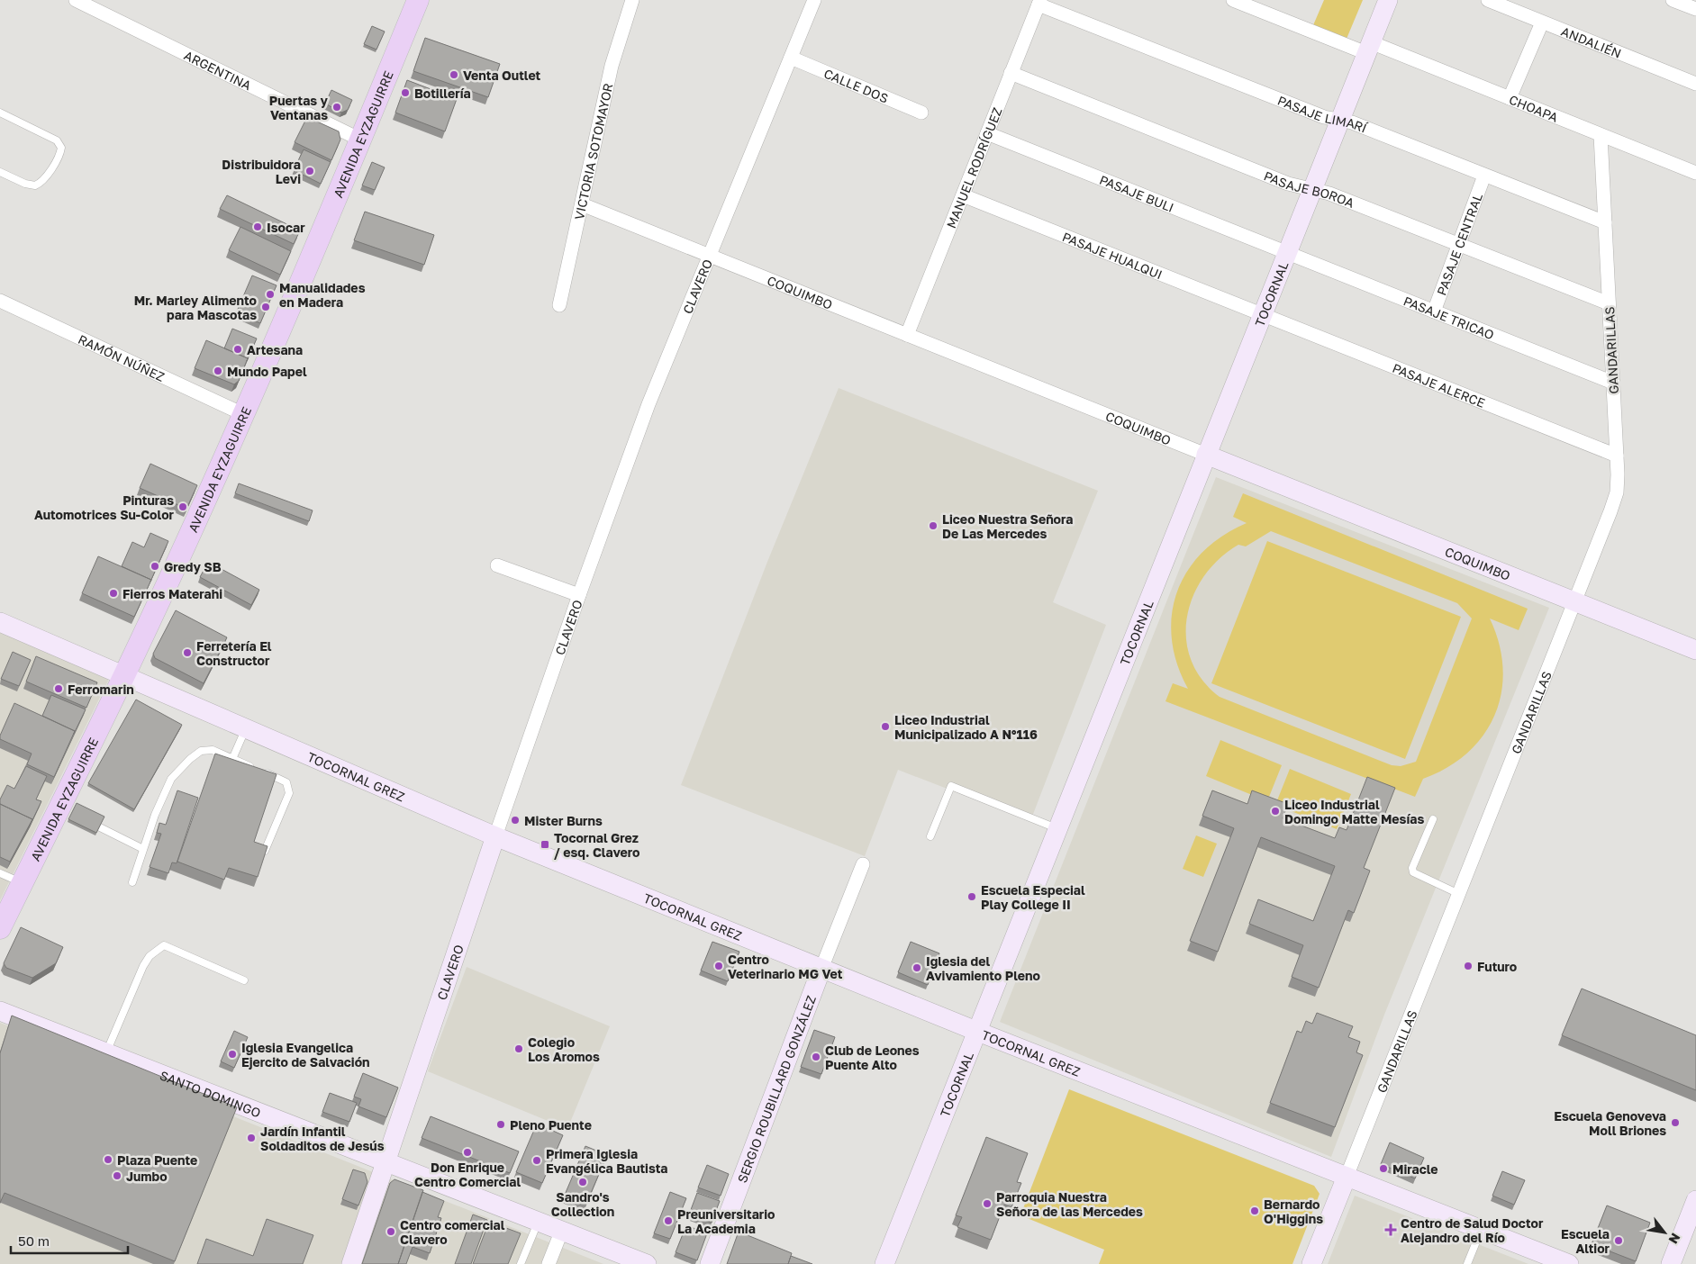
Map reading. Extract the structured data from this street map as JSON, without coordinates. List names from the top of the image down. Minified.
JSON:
{"streets":{"main road":["AVENIDA EYZAGUIRRE"],"street":["ANDALIÉN","ARGENTINA","CALLE DOS","CHOAPA","PASAJE LIMARÍ","VICTORIA SOTOMAYOR","MANUEL RODRÍGUEZ","PASAJE BOROA","PASAJE BULI","PASAJE CENTRAL","PASAJE HUALQUI","CLAVERO","COQUIMBO","TOCORNAL","PASAJE TRICAO","GANDARILLAS","RAMÓN NÚÑEZ","PASAJE ALERCE","TOCORNAL GREZ","SERGIO ROUBILLARD GONZÁLEZ","SANTO DOMINGO"]},"crossings":[["ARGENTINA","AVENIDA EYZAGUIRRE"],["CALLE DOS","CLAVERO"],["CHOAPA","TOCORNAL"],["CHOAPA","GANDARILLAS"],["PASAJE LIMARÍ","MANUEL RODRÍGUEZ"],["PASAJE LIMARÍ","PASAJE CENTRAL"],["PASAJE LIMARÍ","TOCORNAL"],["PASAJE LIMARÍ","GANDARILLAS"],["AVENIDA EYZAGUIRRE","RAMÓN NÚÑEZ"],["AVENIDA EYZAGUIRRE","TOCORNAL GREZ"],["VICTORIA SOTOMAYOR","COQUIMBO"],["MANUEL RODRÍGUEZ","PASAJE BOROA"],["MANUEL RODRÍGUEZ","PASAJE BULI"],["MANUEL RODRÍGUEZ","PASAJE HUALQUI"],["MANUEL RODRÍGUEZ","COQUIMBO"],["PASAJE BOROA","PASAJE CENTRAL"],["PASAJE BOROA","TOCORNAL"],["PASAJE BOROA","GANDARILLAS"],["PASAJE BULI","TOCORNAL"],["PASAJE BULI","PASAJE TRICAO"],["PASAJE CENTRAL","PASAJE TRICAO"],["PASAJE HUALQUI","TOCORNAL"],["PASAJE HUALQUI","PASAJE ALERCE"],["CLAVERO","COQUIMBO"],["CLAVERO","TOCORNAL GREZ"],["CLAVERO","SANTO DOMINGO"],["COQUIMBO","TOCORNAL"],["COQUIMBO","GANDARILLAS"],["TOCORNAL","PASAJE TRICAO"],["TOCORNAL","PASAJE ALERCE"],["TOCORNAL","TOCORNAL GREZ"],["PASAJE TRICAO","GANDARILLAS"],["GANDARILLAS","PASAJE ALERCE"],["GANDARILLAS","TOCORNAL GREZ"],["TOCORNAL GREZ","SERGIO ROUBILLARD GONZÁLEZ"]],"places":{"other":["Venta Outlet","Botillería","Puertas y Ventanas","Distribuidora Levi","Isocar","Manualidades en Madera","Mr. Marley Alimento para Mascotas","Artesana","Mundo Papel","Pinturas Automotrices Su-Color","Liceo Nuestra Señora De Las Mercedes","Gredy SB","Fierros Materahi","Ferretería El Constructor","Ferromarin","Liceo Industrial Municipalizado A N°116","Liceo Industrial Domingo Matte Mesías","Mister Burns","Escuela Especial Play College II","Centro Veterinario MG Vet","Futuro","Iglesia del Avivamiento Pleno","Colegio Los Aromos","Iglesia Evangelica Ejercito de Salvación","Club de Leones Puente Alto","Escuela Genoveva Moll Briones","Pleno Puente","Jardín Infantil Soldaditos de Jesús","Don Enrique Centro Comercial","Plaza Puente","Primera Iglesia Evangélica Bautista","Miracle","Jumbo","Sandro's Collection","Parroquia Nuestra Señora de las Mercedes","Bernardo O'Higgins","Preuniversitario La Academia","Centro comercial Clavero","Escuela Altior"],"transit":["Tocornal Grez / esq. Clavero"],"health":["Centro de Salud Doctor Alejandro del Río"]},"scale_bar":"50 m","north":"bottom right"}
